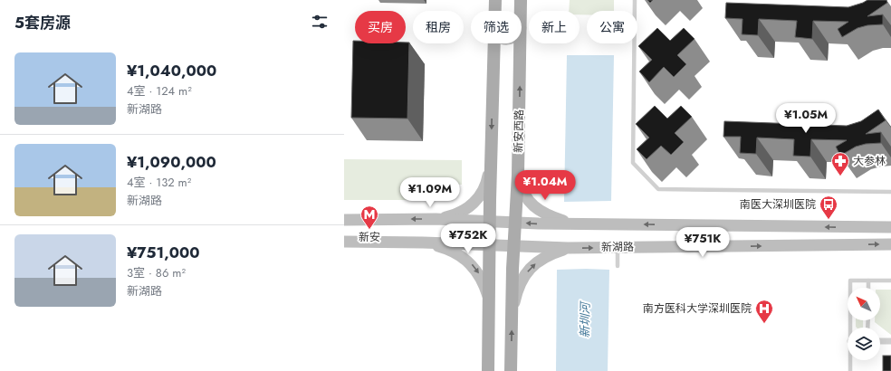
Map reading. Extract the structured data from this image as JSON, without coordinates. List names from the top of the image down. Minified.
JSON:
{"streets":{"main road":["新安西路","新湖路"]},"crossings":[["新安西路","新湖路"]],"water":["新圳河"],"places":{"pharmacy":["大参林"],"bus stop":["南医大深圳医院"],"metro station":["新安"],"hospital":["南方医科大学深圳医院"]},"north":"top left","page":{"heading":"5套房源","chip":["买房","租房","筛选","新上","公寓"],"list":[{"name":"¥1,040,000","note":"4室 · 124 m² · 新湖路"},{"name":"¥1,090,000","note":"4室 · 132 m² · 新湖路"},{"name":"¥751,000","note":"3室 · 86 m² · 新湖路"}],"price":["¥1.05M","¥1.04M","¥1.09M","¥752K","¥751K"]}}
